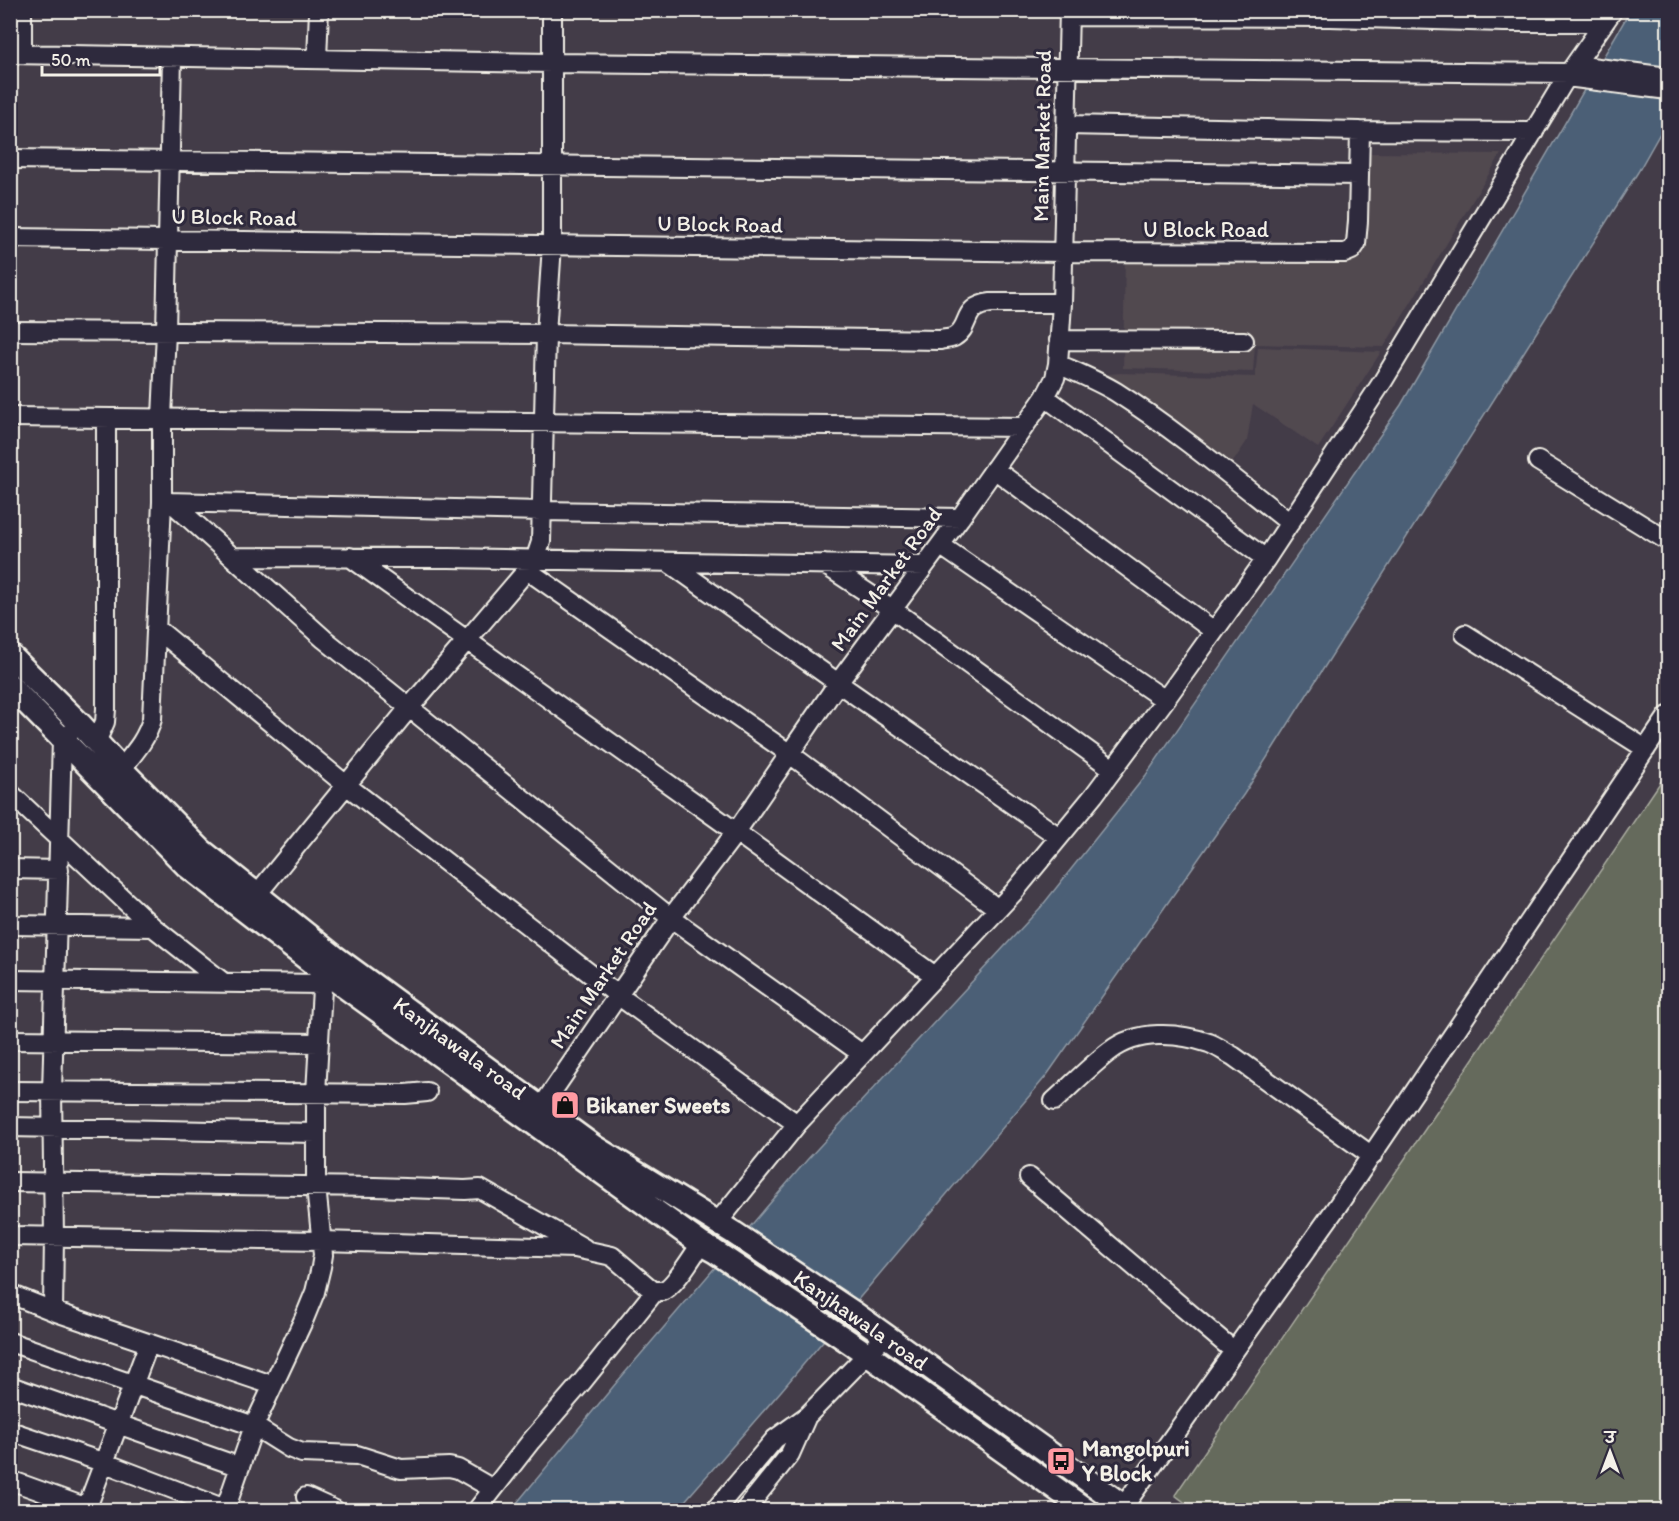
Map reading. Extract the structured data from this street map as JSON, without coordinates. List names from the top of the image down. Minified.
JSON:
{"streets":{"main road":["Kanjhawala road"],"street":["Main Market Road","U Block Road"]},"crossings":[["Main Market Road","U Block Road"],["Main Market Road","Kanjhawala road"]],"places":{"shop":["Bikaner Sweets"],"bus stop":["Mangolpuri Y Block"]},"scale_bar":"50 m","north":"top"}
